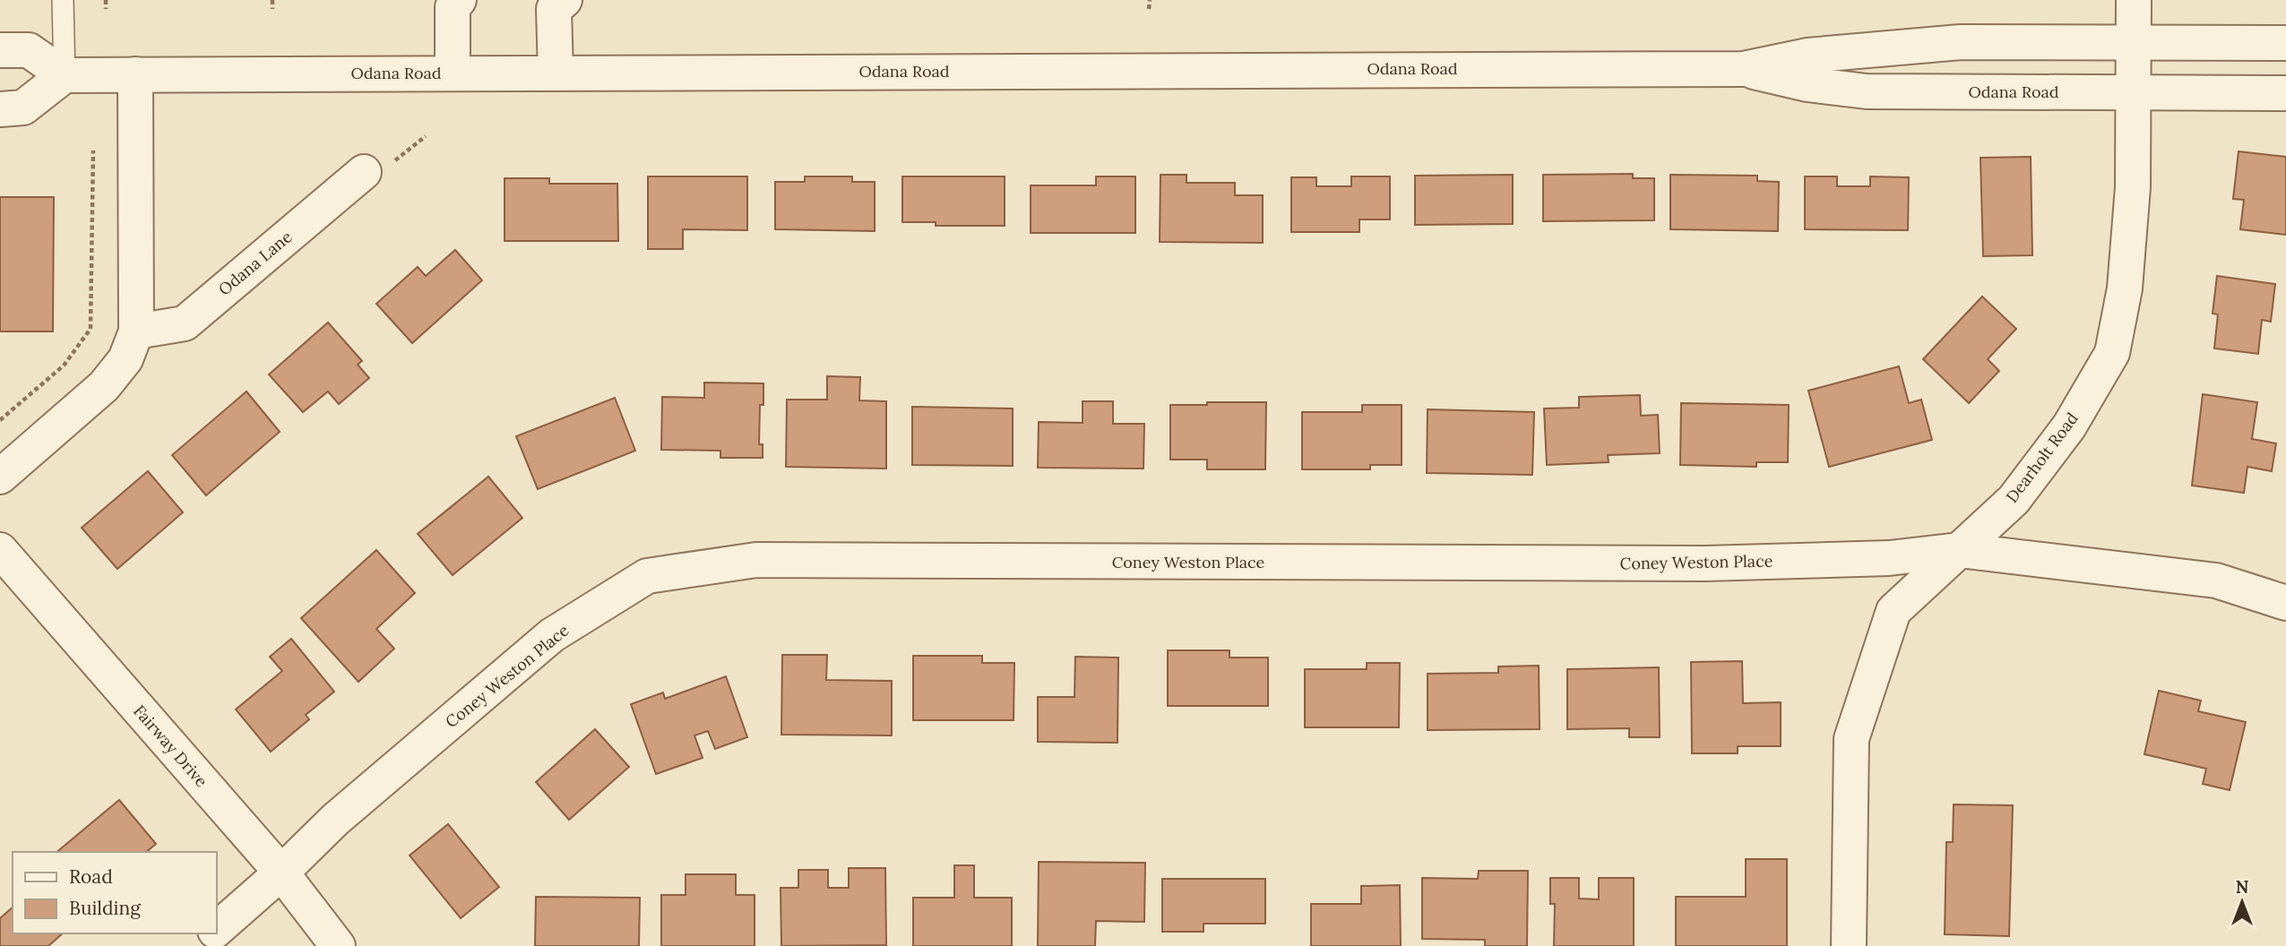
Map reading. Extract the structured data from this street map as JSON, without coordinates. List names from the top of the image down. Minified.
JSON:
{"streets":{"street":["Odana Road","Odana Lane","Dearholt Road","Coney Weston Place","Fairway Drive"]},"crossings":[["Odana Road","Dearholt Road"],["Dearholt Road","Coney Weston Place"],["Coney Weston Place","Fairway Drive"]],"legend":["Road","Building"],"north":"top"}
